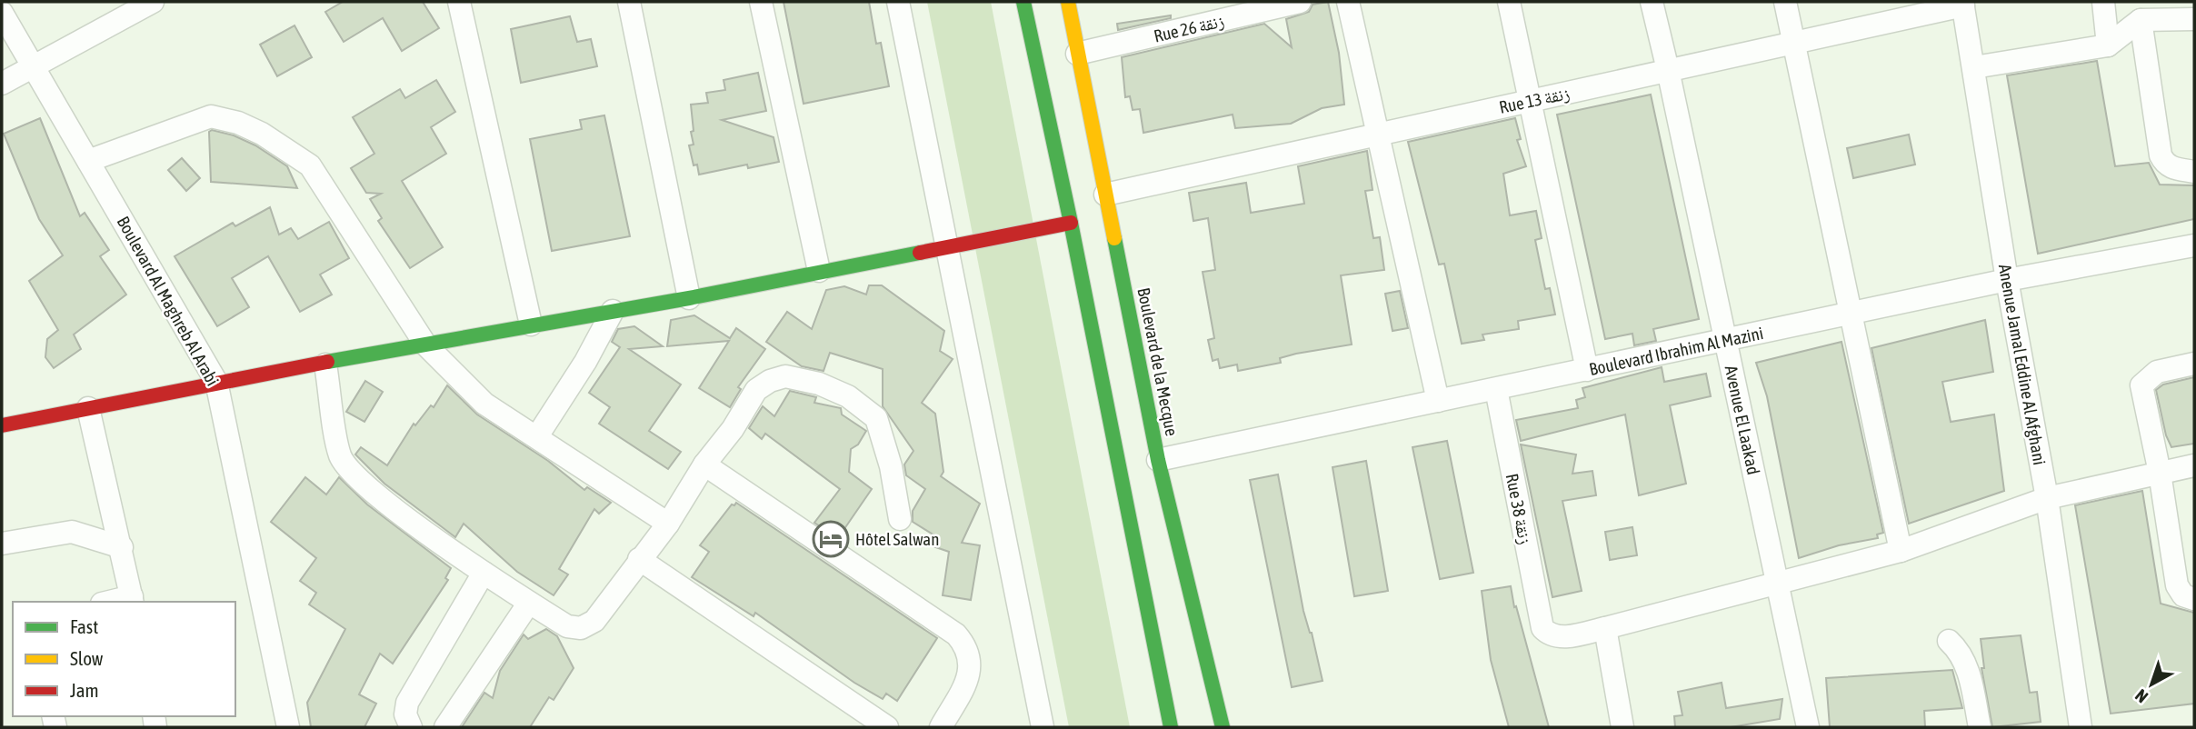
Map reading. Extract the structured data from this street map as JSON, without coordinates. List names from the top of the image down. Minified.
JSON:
{"streets":{"main road":["Boulevard de la Mecque"],"street":["Rue 26 زنقة","Rue 13 زنقة","Boulevard Al Maghreb Al Arabi","Boulevard Ibrahim Al Mazini","Anenue Jamal Eddine Al Afghani","Avenue El Laakad","Rue 38 زنقة"]},"crossings":[["Rue 26 زنقة","Boulevard de la Mecque"],["Rue 13 زنقة","Boulevard de la Mecque"],["Rue 13 زنقة","Anenue Jamal Eddine Al Afghani"],["Rue 13 زنقة","Avenue El Laakad"],["Boulevard Ibrahim Al Mazini","Boulevard de la Mecque"],["Boulevard Ibrahim Al Mazini","Anenue Jamal Eddine Al Afghani"],["Boulevard Ibrahim Al Mazini","Avenue El Laakad"],["Boulevard Ibrahim Al Mazini","Rue 38 زنقة"]],"places":{"hotel":["Hôtel Salwan"]},"legend":["Fast","Slow","Jam"],"north":"bottom left"}
